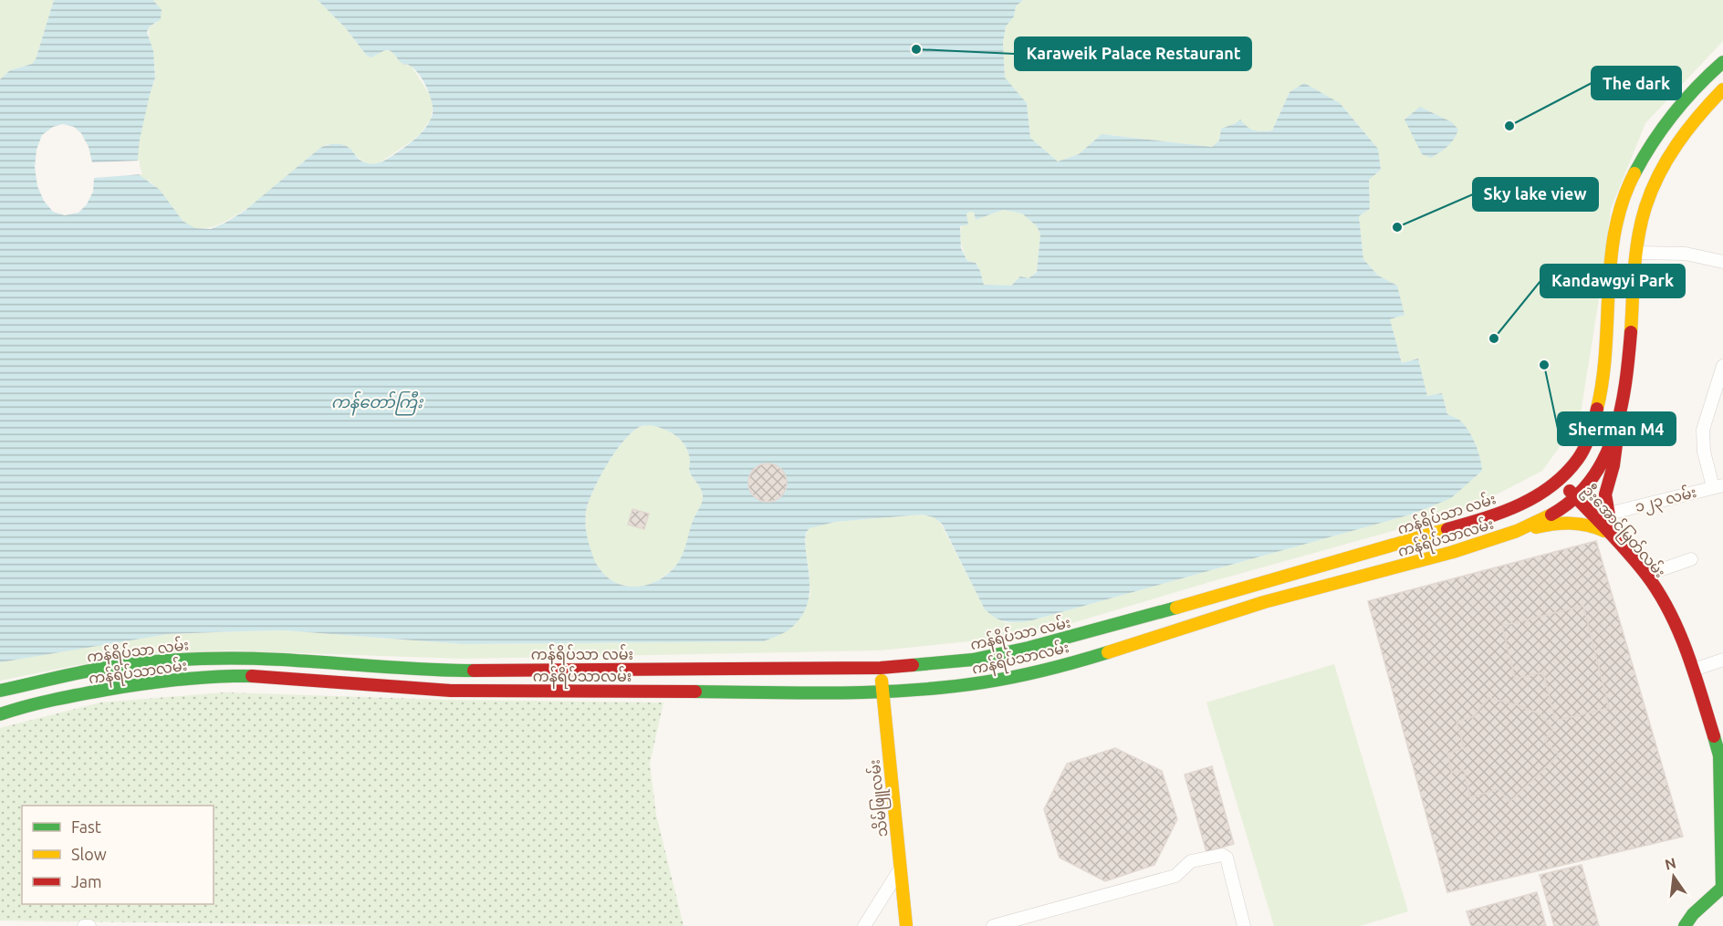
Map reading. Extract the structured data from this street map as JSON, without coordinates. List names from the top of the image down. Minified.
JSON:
{"streets":{"main road":["ကန်ရိပ်သာ လမ်း","ဦးအောင်မြတ်လမ်း","ကန်ရိပ်သာလမ်း","သိမ်ဖြူလမ်း"],"street":["၁၂၃ လမ်း"]},"crossings":[["ကန်ရိပ်သာ လမ်း","ဦးအောင်မြတ်လမ်း"],["ကန်ရိပ်သာ လမ်း","သိမ်ဖြူလမ်း"],["ဦးအောင်မြတ်လမ်း","ကန်ရိပ်သာလမ်း"],["ကန်ရိပ်သာလမ်း","သိမ်ဖြူလမ်း"]],"water":["ကန်တော်ကြီး"],"places":["Karaweik Palace Restaurant","The dark","Sky lake view","Kandawgyi Park","Sherman M4"],"legend":["Fast","Slow","Jam"],"north":"top"}
